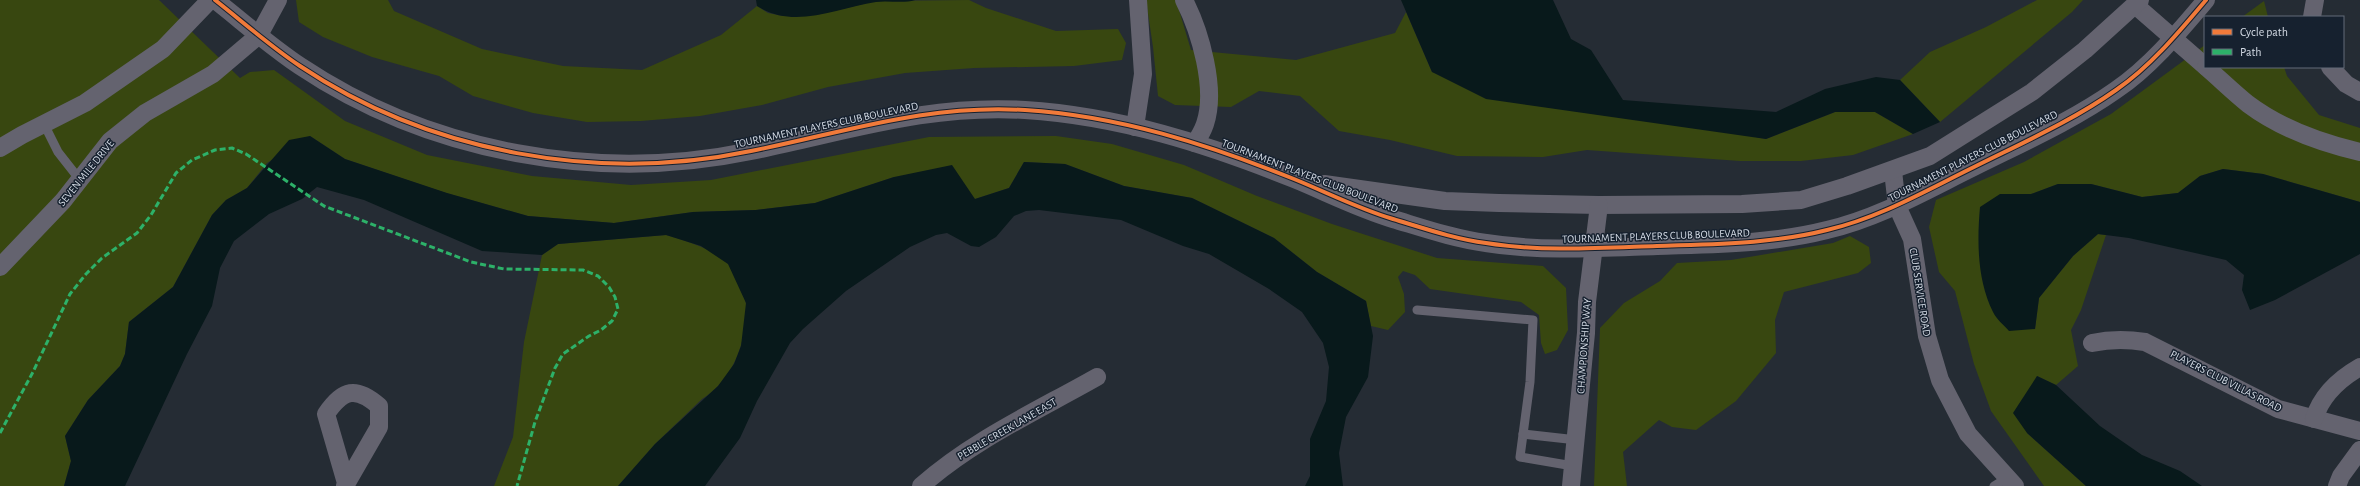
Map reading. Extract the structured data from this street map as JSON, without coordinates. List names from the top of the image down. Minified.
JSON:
{"streets":{"street":["TOURNAMENT PLAYERS CLUB BOULEVARD","SEVEN MILE DRIVE","CLUB SERVICE ROAD","CHAMPIONSHIP WAY","PLAYERS CLUB VILLAS ROAD","PEBBLE CREEK LANE EAST"]},"crossings":[["TOURNAMENT PLAYERS CLUB BOULEVARD","SEVEN MILE DRIVE"],["TOURNAMENT PLAYERS CLUB BOULEVARD","CLUB SERVICE ROAD"],["TOURNAMENT PLAYERS CLUB BOULEVARD","CHAMPIONSHIP WAY"]],"legend":["Cycle path","Path"]}
